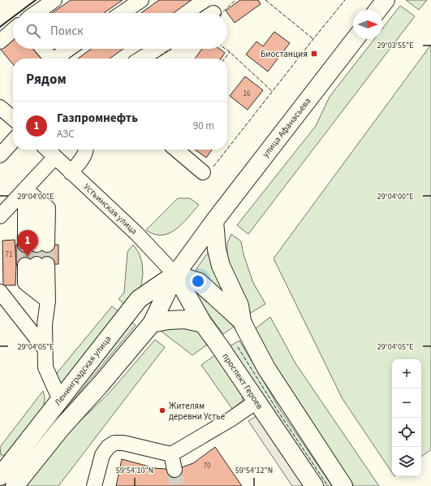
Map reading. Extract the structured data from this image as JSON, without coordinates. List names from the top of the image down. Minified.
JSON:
{"streets":{"main road":["улица Афанасьева","Ленинградская улица","проспект Героев"],"street":["Устьинская улица"]},"crossings":[["улица Афанасьева","Ленинградская улица"],["Устьинская улица","Ленинградская улица"],["Устьинская улица","проспект Героев"],["Ленинградская улица","проспект Героев"]],"places":{"transit":["Биостанция"],"other":["Жителям деревни Устье"]},"house_numbers":["16","71","70"],"north":"right","page":{"search":"Поиск","heading":"Рядом","list":[{"mark":"1","name":"Газпромнефть","note":"АЗС","value":"90 m"}],"pins":"1","map_buttons":["+","−"]},"coordinates":["29°03'55\"E","29°04'00\"E","29°04'05\"E","59°54'10\"N","59°54'12\"N"]}
